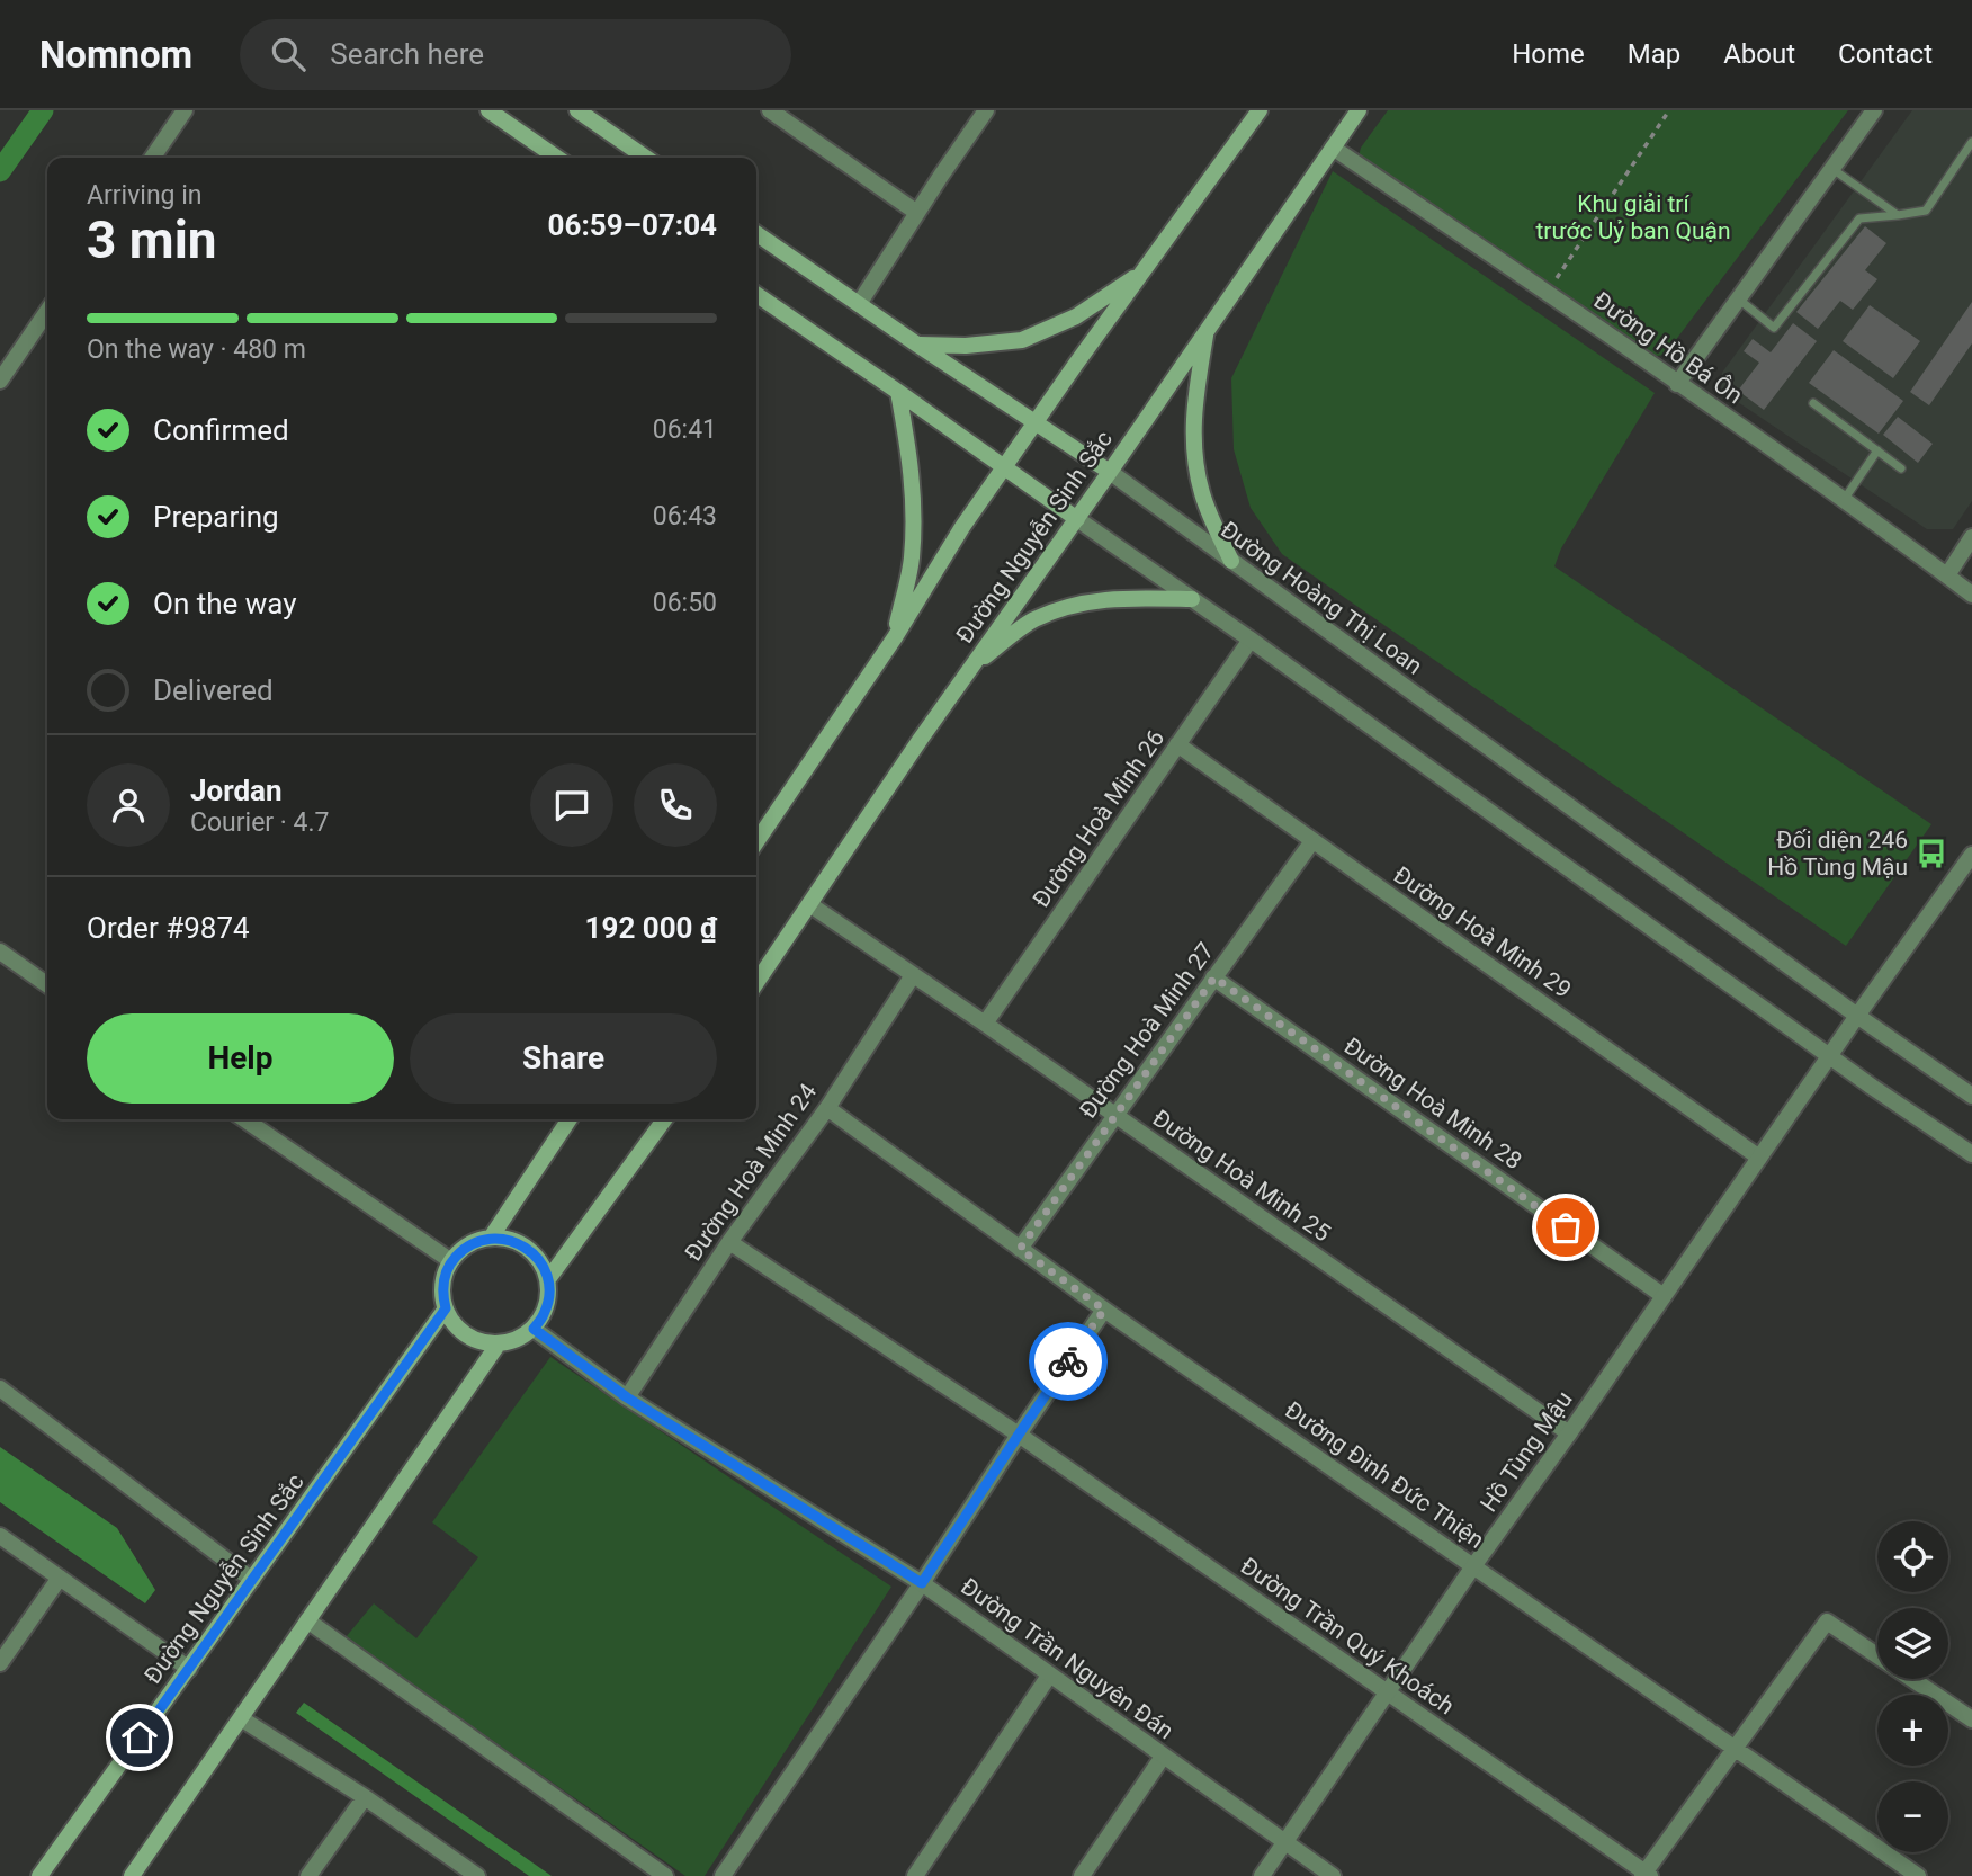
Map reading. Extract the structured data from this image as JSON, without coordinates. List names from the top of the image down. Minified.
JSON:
{"streets":{"main road":["Đường Nguyễn Sinh Sắc","Đường Hoàng Thị Loan"],"street":["Đường Hồ Bá Ôn","Đường Hoà Minh 26","Đường Hoà Minh 29","Đường Hoà Minh 27","Đường Hoà Minh 28","Đường Hoà Minh 24","Đường Hoà Minh 25","Hồ Tùng Mậu","Đường Đinh Đức Thiện","Đường Trần Quý Khoách","Đường Trần Nguyên Đán"]},"crossings":[["Đường Hồ Bá Ôn","Đường Nguyễn Sinh Sắc"],["Đường Nguyễn Sinh Sắc","Đường Hoàng Thị Loan"],["Đường Nguyễn Sinh Sắc","Đường Hoà Minh 25"],["Đường Nguyễn Sinh Sắc","Đường Trần Nguyên Đán"],["Đường Hoàng Thị Loan","Hồ Tùng Mậu"],["Đường Hoà Minh 26","Đường Hoà Minh 29"],["Đường Hoà Minh 26","Đường Hoà Minh 25"],["Đường Hoà Minh 29","Đường Hoà Minh 27"],["Đường Hoà Minh 29","Hồ Tùng Mậu"],["Đường Hoà Minh 27","Đường Hoà Minh 28"],["Đường Hoà Minh 27","Đường Hoà Minh 25"],["Đường Hoà Minh 27","Đường Đinh Đức Thiện"],["Đường Hoà Minh 28","Hồ Tùng Mậu"],["Đường Hoà Minh 24","Đường Hoà Minh 25"],["Đường Hoà Minh 24","Đường Đinh Đức Thiện"],["Đường Hoà Minh 24","Đường Trần Quý Khoách"],["Đường Hoà Minh 24","Đường Trần Nguyên Đán"],["Đường Hoà Minh 25","Hồ Tùng Mậu"],["Hồ Tùng Mậu","Đường Đinh Đức Thiện"],["Hồ Tùng Mậu","Đường Trần Quý Khoách"],["Hồ Tùng Mậu","Đường Trần Nguyên Đán"]],"parks":["Khu giải trí trước Uỷ ban Quận"],"places":{"bus stop":["Đối diện 246 Hồ Tùng Mậu"]},"page":{"header":"Nomnom","search":"Search here","nav":["Home","Map","About","Contact"],"heading":["3 min","Arriving in","06:59–07:04"],"panel":["Jordan","Courier · 4.7","Order #9874","192 000 ₫"],"bar":"On the way · 480 m","list":[["Confirmed","06:41"],["Preparing","06:43"],["On the way","06:50"],"Delivered"],"buttons":["Help","Share"],"map_buttons":["+","−"]}}
